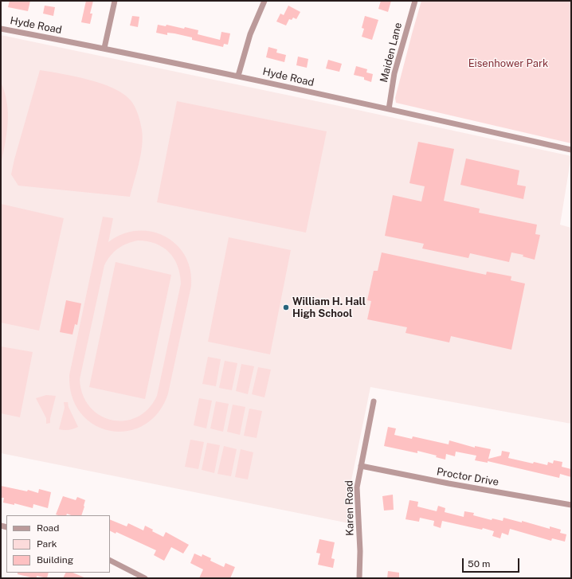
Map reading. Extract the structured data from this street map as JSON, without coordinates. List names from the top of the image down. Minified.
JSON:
{"streets":{"street":["Hyde Road","Maiden Lane","Proctor Drive","Karen Road"]},"crossings":[["Hyde Road","Maiden Lane"],["Proctor Drive","Karen Road"]],"parks":["Eisenhower Park"],"places":["William H. Hall High School"],"legend":["Road","Park","Building"],"scale_bar":"50 m"}
